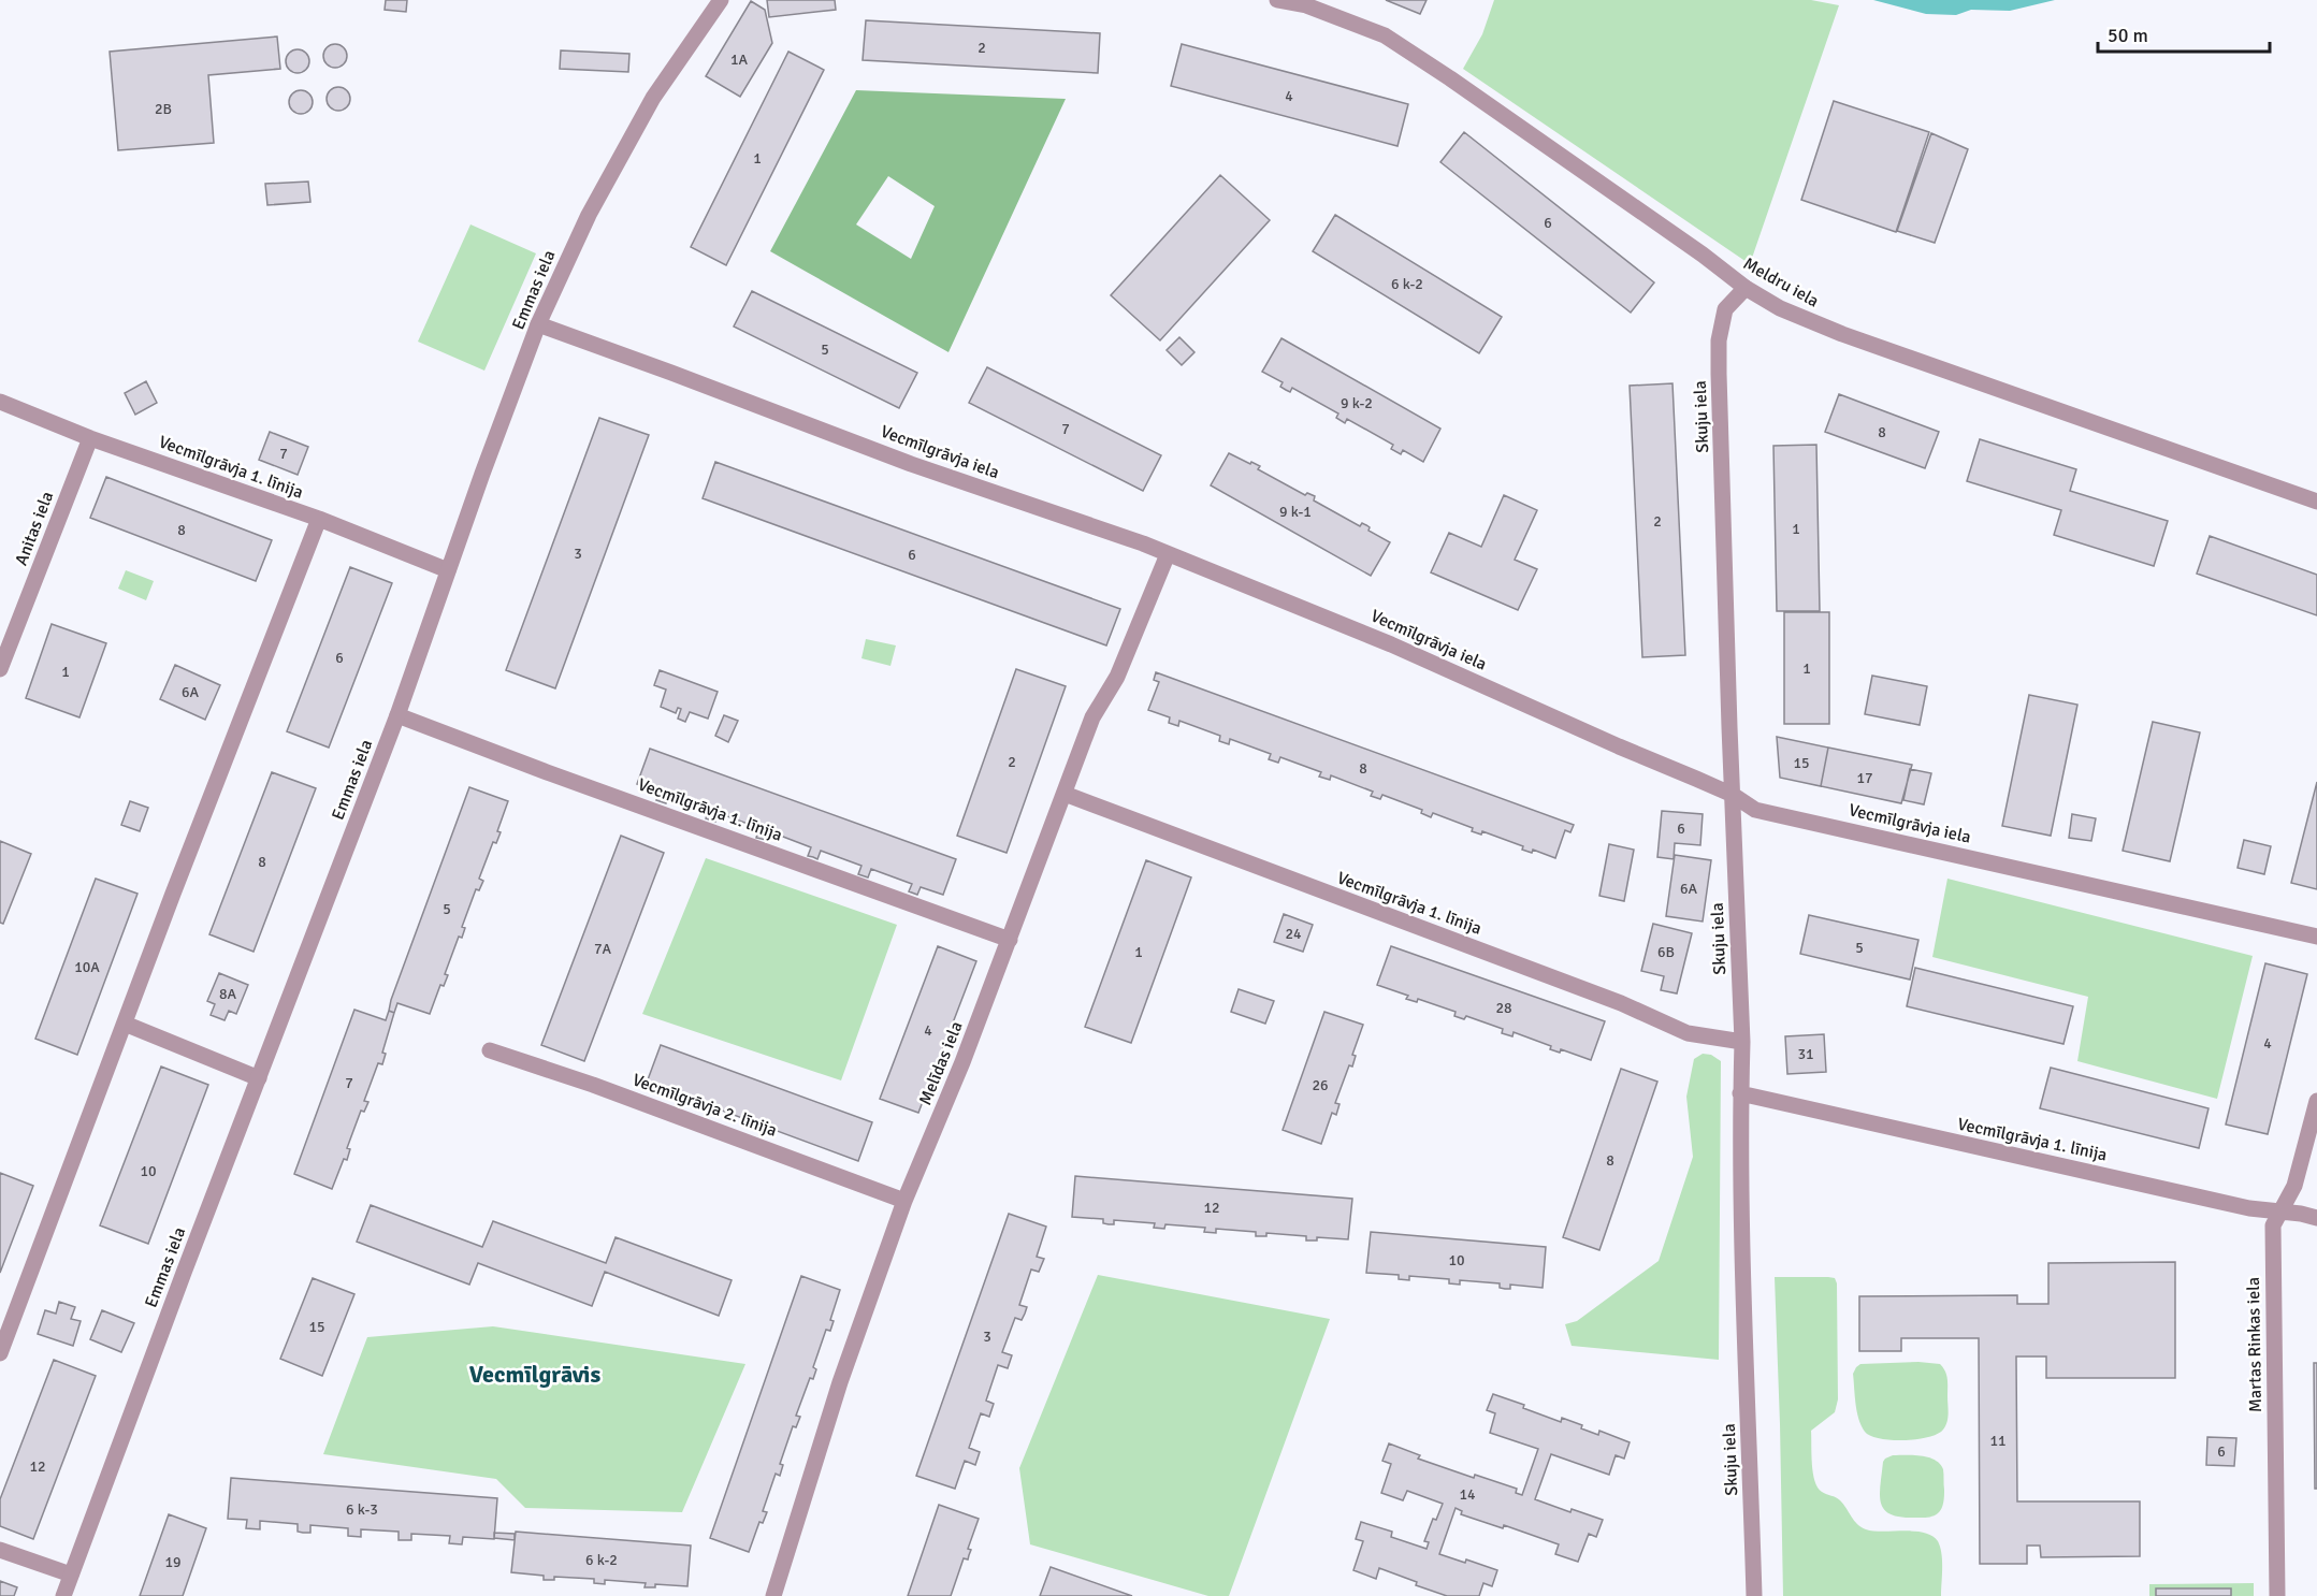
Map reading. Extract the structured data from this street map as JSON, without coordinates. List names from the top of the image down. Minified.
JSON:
{"streets":{"street":["Meldru iela","Emmas iela","Skuju iela","Vecmīlgrāvja iela","Vecmīlgrāvja 1. līnija","Anitas iela","Melīdas iela","Vecmīlgrāvja 2. līnija","Martas Rinkas iela"]},"crossings":[["Meldru iela","Skuju iela"],["Emmas iela","Vecmīlgrāvja iela"],["Emmas iela","Vecmīlgrāvja 1. līnija"],["Skuju iela","Vecmīlgrāvja iela"],["Skuju iela","Vecmīlgrāvja 1. līnija"],["Vecmīlgrāvja iela","Melīdas iela"],["Vecmīlgrāvja 1. līnija","Anitas iela"],["Vecmīlgrāvja 1. līnija","Melīdas iela"],["Vecmīlgrāvja 1. līnija","Martas Rinkas iela"],["Melīdas iela","Vecmīlgrāvja 2. līnija"]],"districts":["Vecmīlgrāvis"],"house_numbers":["2","1A","4","2B","1","6","6 k-2","5","9 k-2","7","8","7","9 k-1","2","1","8","3","6","6","1","1","6A","2","15","8","17","6","8","6A","5","24","5","7A","1","6B","10A","8A","28","4","4","31","7","26","8","10","12","10","15","3","11","6","12","14","6 k-3","6 k-2","19"],"scale_bar":"50 m"}
